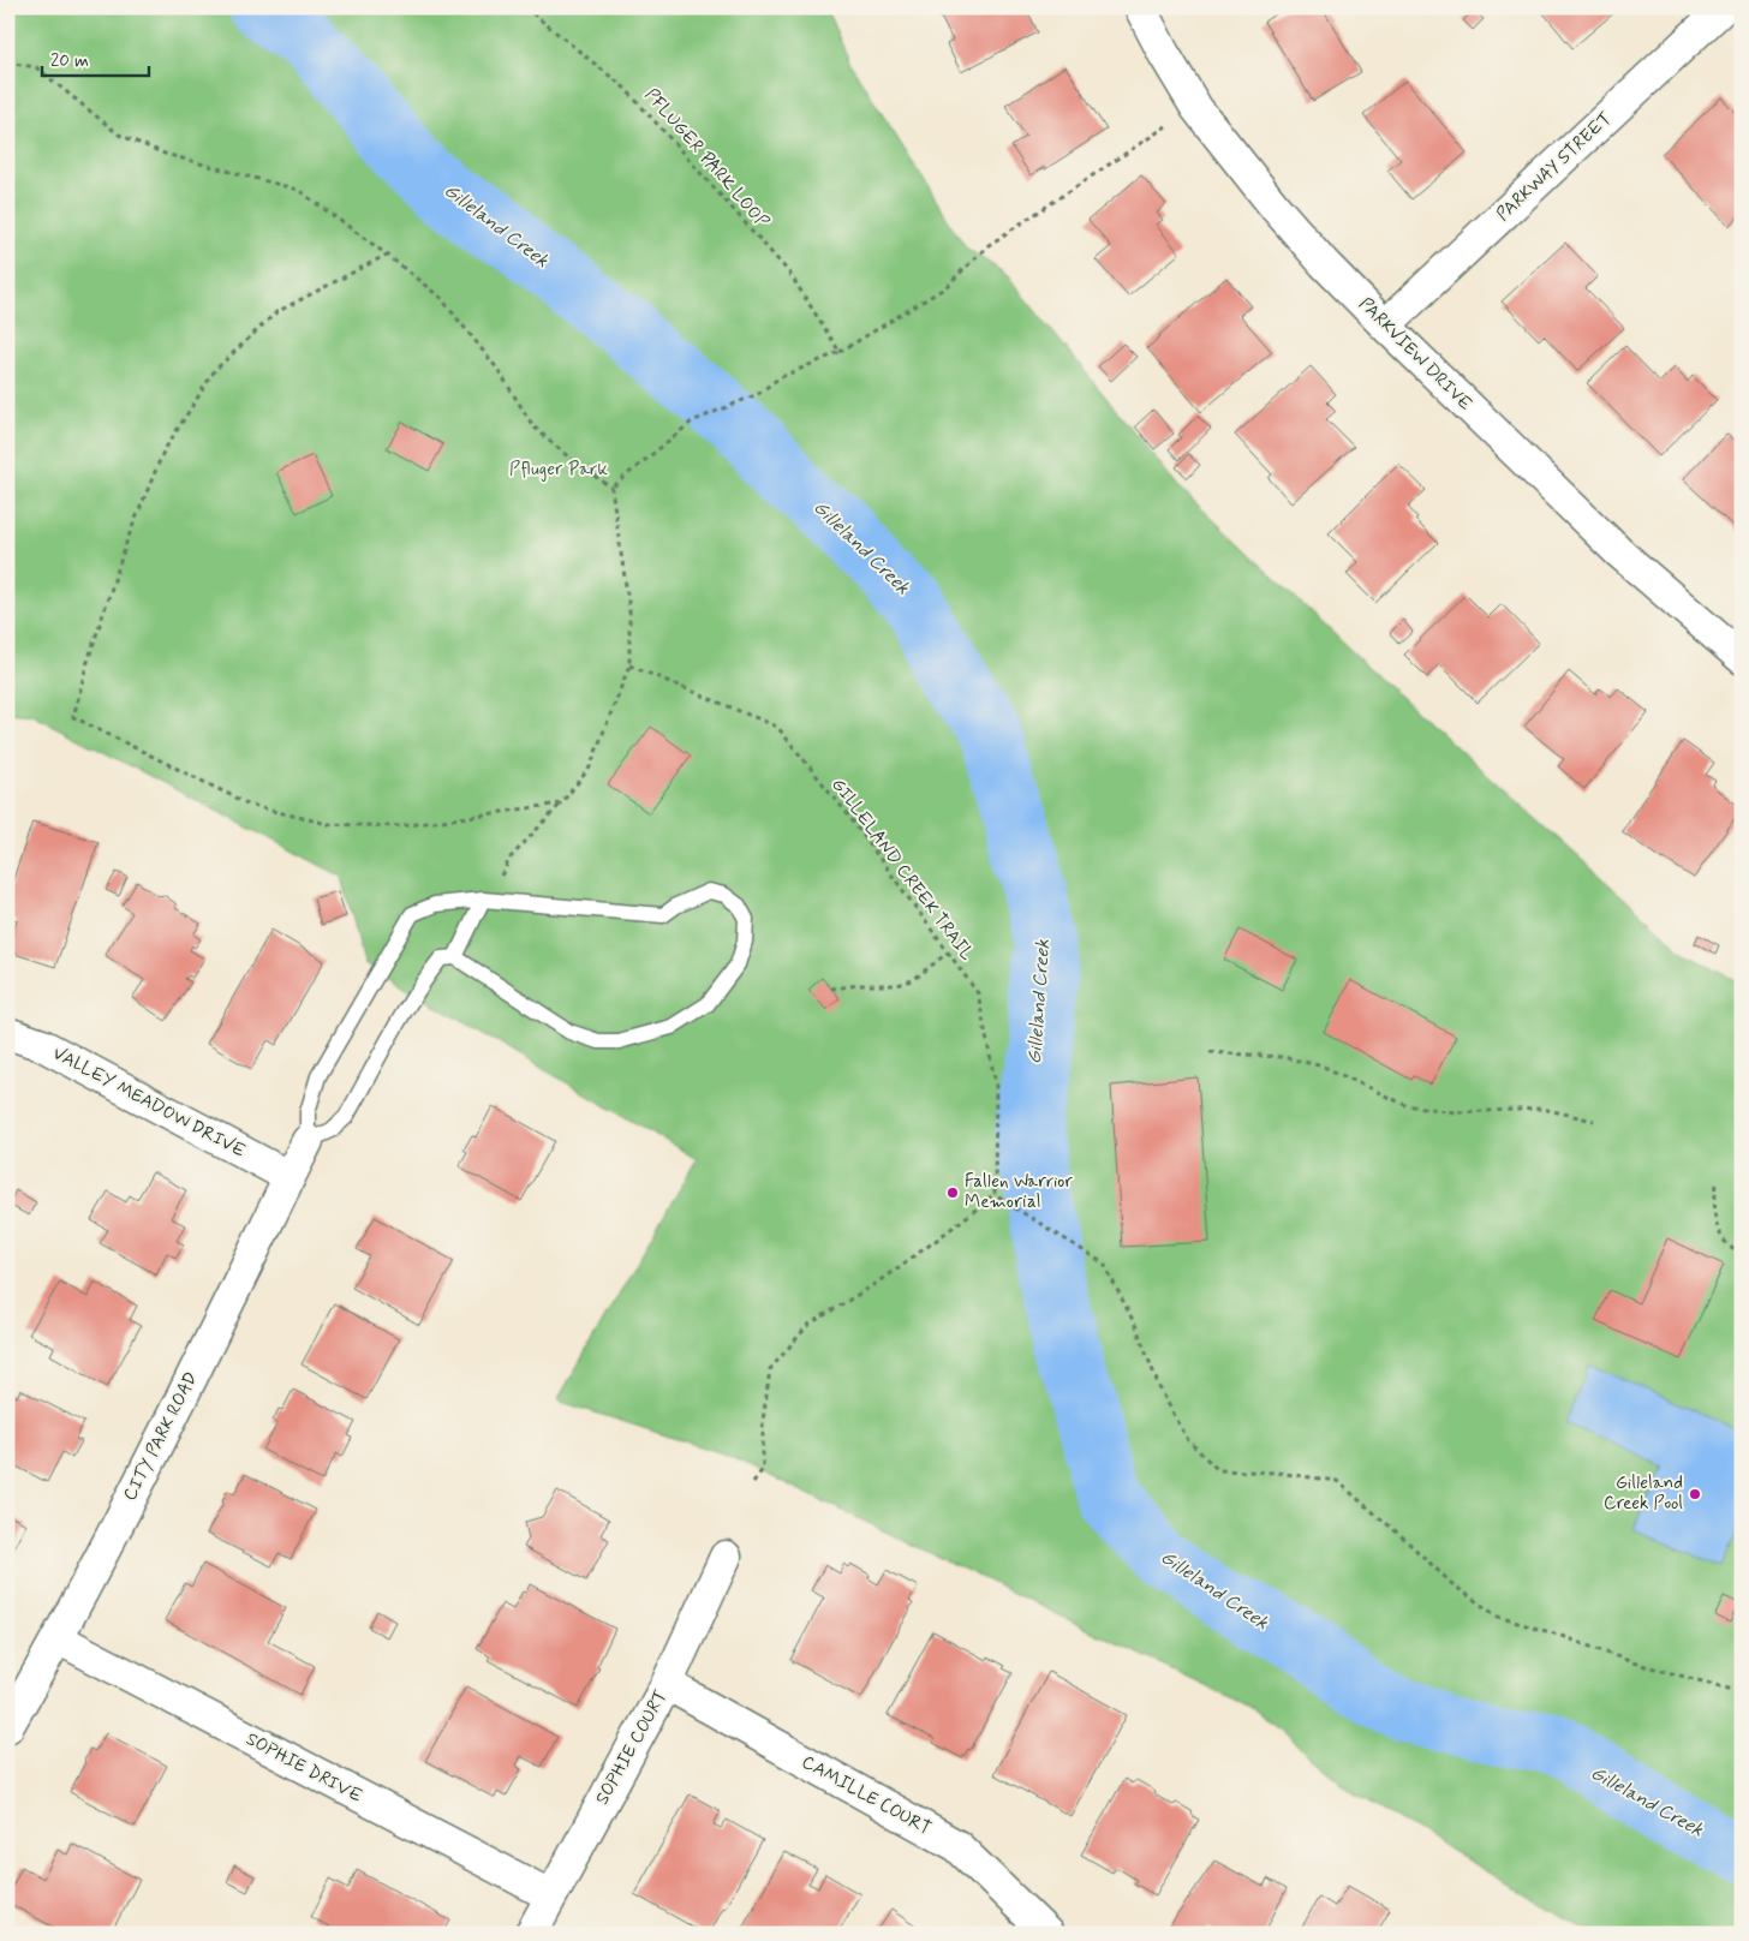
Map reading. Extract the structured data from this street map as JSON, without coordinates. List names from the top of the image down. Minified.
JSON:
{"streets":{"street":["PARKWAY STREET","PARKVIEW DRIVE","VALLEY MEADOW DRIVE","CITY PARK ROAD","SOPHIE COURT","SOPHIE DRIVE","CAMILLE COURT"],"path":["PFLUGER PARK LOOP","GILLELAND CREEK TRAIL"]},"crossings":[["PARKWAY STREET","PARKVIEW DRIVE"],["VALLEY MEADOW DRIVE","CITY PARK ROAD"],["CITY PARK ROAD","SOPHIE DRIVE"],["SOPHIE COURT","SOPHIE DRIVE"],["SOPHIE COURT","CAMILLE COURT"]],"water":["Gilleland Creek"],"parks":["Pfluger Park"],"places":["Fallen Warrior Memorial","Gilleland Creek Pool"],"scale_bar":"20 m"}
